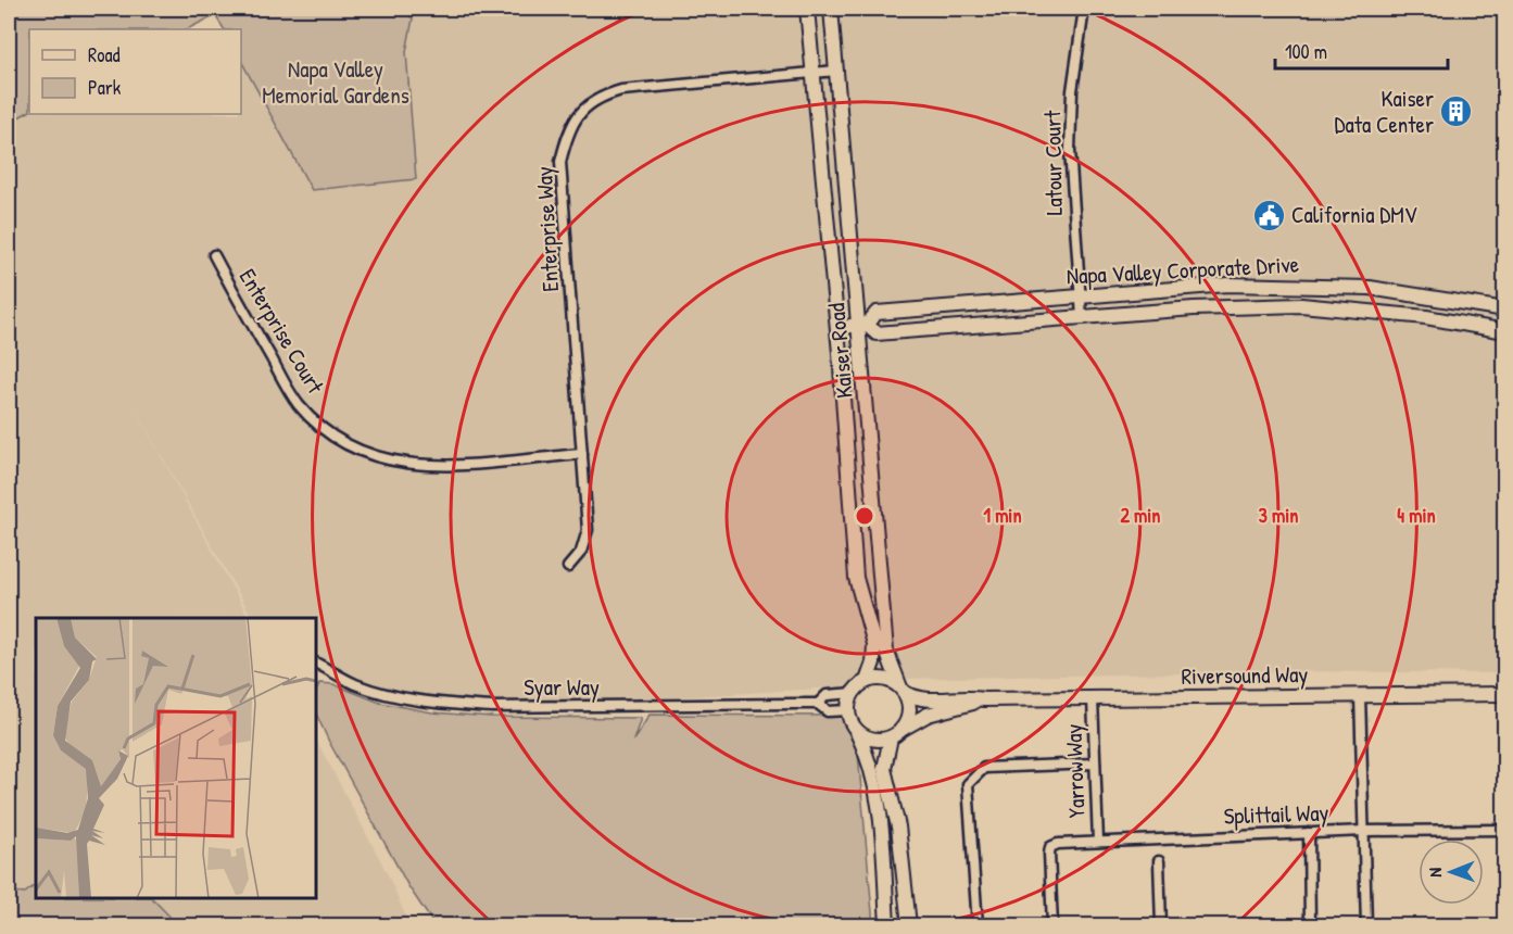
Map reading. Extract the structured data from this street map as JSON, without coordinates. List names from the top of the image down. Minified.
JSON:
{"streets":{"street":["Latour Court","Enterprise Way","Napa Valley Corporate Drive","Enterprise Court","Kaiser Road","Riversound Way","Syar Way","Yarrow Way","Splittail Way"]},"crossings":[["Latour Court","Napa Valley Corporate Drive"],["Enterprise Way","Enterprise Court"],["Enterprise Way","Kaiser Road"],["Napa Valley Corporate Drive","Kaiser Road"],["Kaiser Road","Riversound Way"],["Kaiser Road","Syar Way"],["Riversound Way","Syar Way"],["Riversound Way","Yarrow Way"],["Yarrow Way","Splittail Way"]],"parks":["Napa Valley Memorial Gardens"],"places":{"building":["Kaiser Data Center"],"public building":["California DMV"]},"legend":["Road","Park"],"scale_bar":"100 m","north":"left","rings":["1 min","2 min","3 min","4 min"]}
